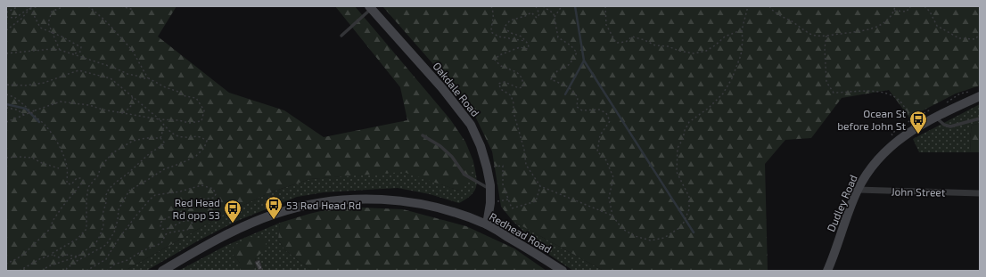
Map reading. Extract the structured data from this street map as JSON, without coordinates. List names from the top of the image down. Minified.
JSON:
{"streets":{"main road":["Oakdale Road","Dudley Road","Redhead Road"],"street":["John Street"]},"crossings":[["Oakdale Road","Redhead Road"],["John Street","Dudley Road"]],"places":{"bus stop":["Ocean St before John St","53 Red Head Rd","Red Head Rd opp 53"]}}
